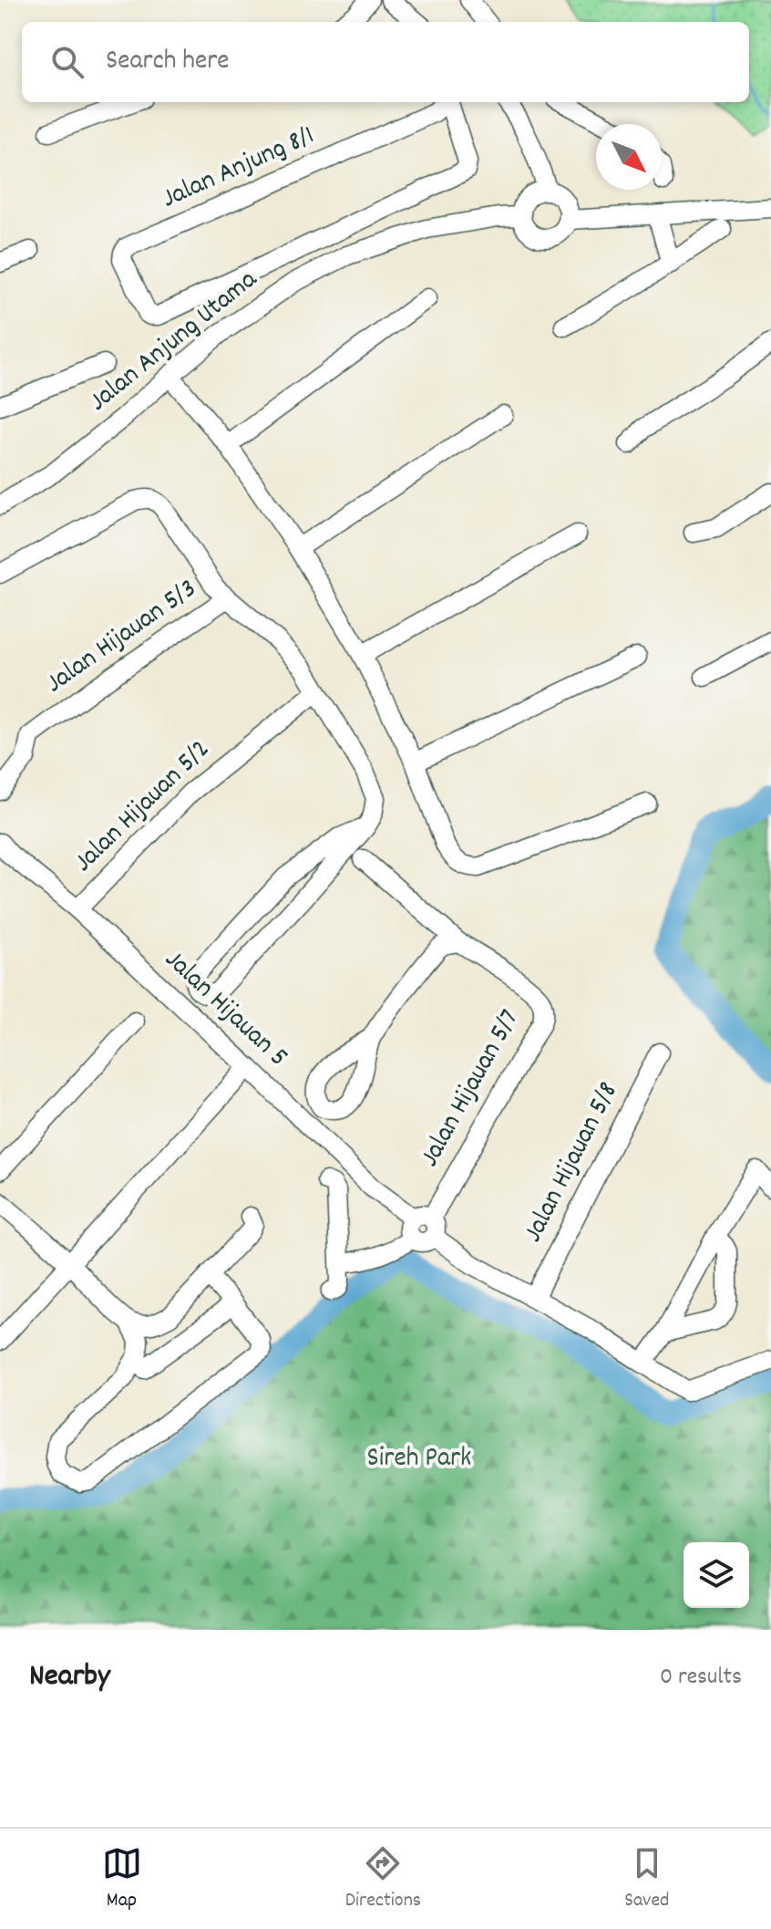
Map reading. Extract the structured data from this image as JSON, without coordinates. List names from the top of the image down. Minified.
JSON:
{"streets":{"street":["Jalan Anjung 8/1","Jalan Anjung Utama","Jalan Hijauan 5/3","Jalan Hijauan 5/2","Jalan Hijauan 5","Jalan Hijauan 5/7","Jalan Hijauan 5/8"]},"crossings":[["Jalan Hijauan 5/2","Jalan Hijauan 5"],["Jalan Hijauan 5","Jalan Hijauan 5/7"],["Jalan Hijauan 5","Jalan Hijauan 5/8"]],"parks":["Sireh Park"],"north":"bottom right","page":{"search":"Search here","heading":["Nearby","0 results"],"nav":["Map","Directions","Saved"]}}
